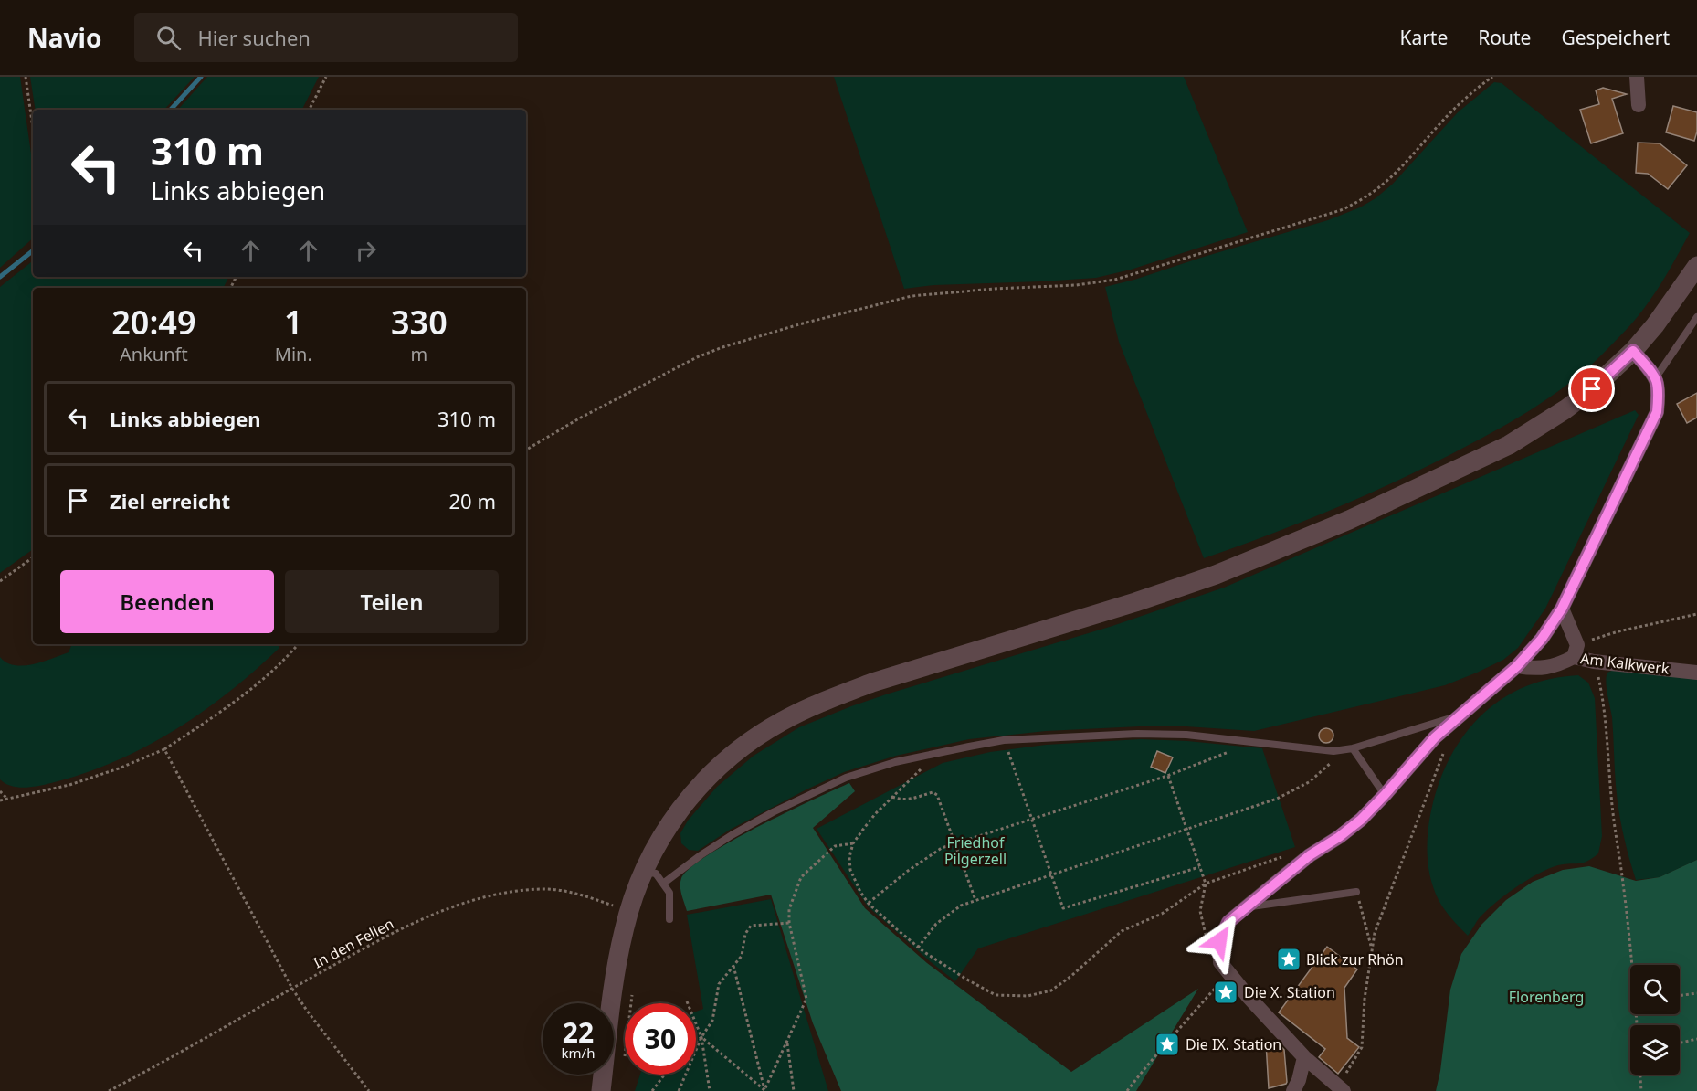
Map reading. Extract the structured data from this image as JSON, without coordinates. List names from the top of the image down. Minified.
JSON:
{"streets":{"street":["Am Kalkwerk"],"path":["In den Fellen"]},"parks":["Friedhof Pilgerzell","Florenberg"],"places":{"place":["Blick zur Rhön","Die X. Station","Die IX. Station"]},"page":{"header":"Navio","search":"Hier suchen","nav":["Karte","Route","Gespeichert"],"turn":["310 m","Links abbiegen"],"eta":["20:49","Ankunft","1","Min.","330","m"],"list":[{"name":"Links abbiegen","value":"310 m"},{"name":"Ziel erreicht","value":"20 m"}],"buttons":["Beenden","Teilen"],"speed":"22 km/h","limit":"30"}}
